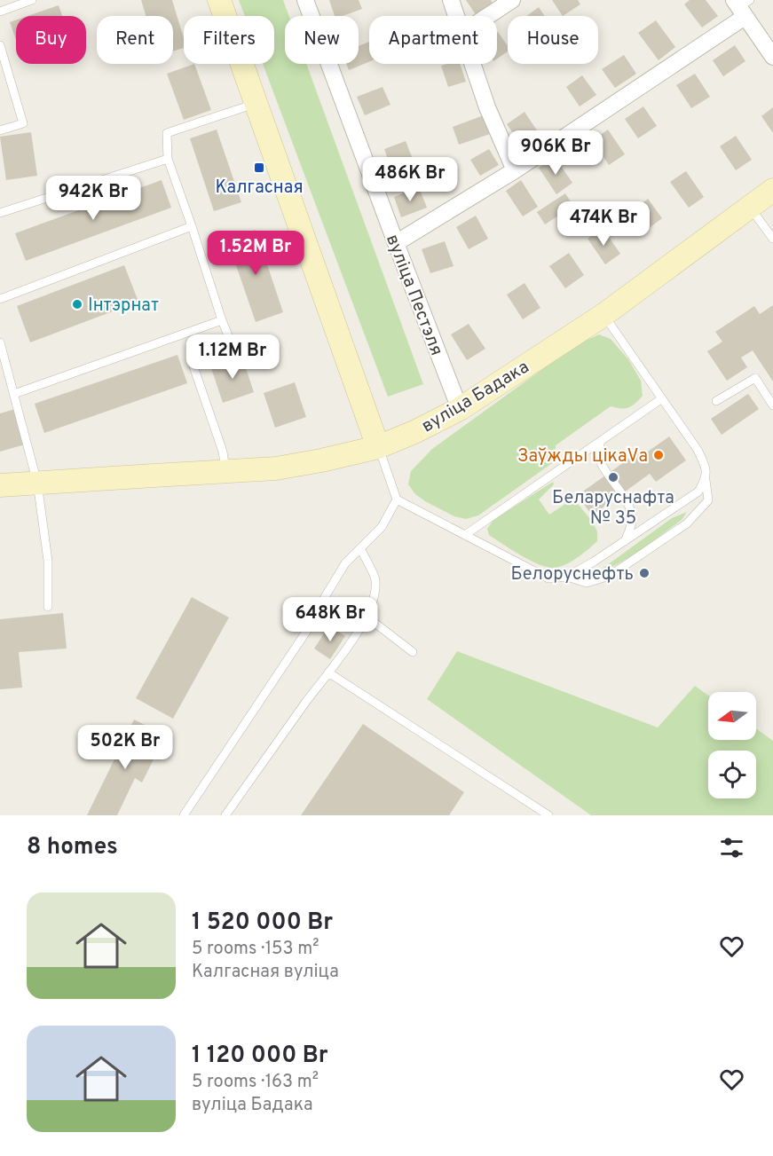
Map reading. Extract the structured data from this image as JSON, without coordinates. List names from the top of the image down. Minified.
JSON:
{"streets":{"main road":["вуліца Бадака"],"street":["вуліца Пестэля"]},"crossings":[["вуліца Пестэля","вуліца Бадака"]],"places":{"transit":["Калгасная"],"other":["Інтэрнат","Заўжды цікаVа","Беларуснафта № 35","Белоруснефть"]},"north":"left","page":{"chip":["Buy","Rent","Filters","New","Apartment","House"],"price":["906K Br","486K Br","942K Br","474K Br","1.52M Br","1.12M Br","648K Br","502K Br"],"heading":"8 homes","list":[{"name":"1 520 000 Br","note":"5 rooms · 153 m² · Калгасная вуліца"},{"name":"1 120 000 Br","note":"5 rooms · 163 m² · вуліца Бадака"}]}}
